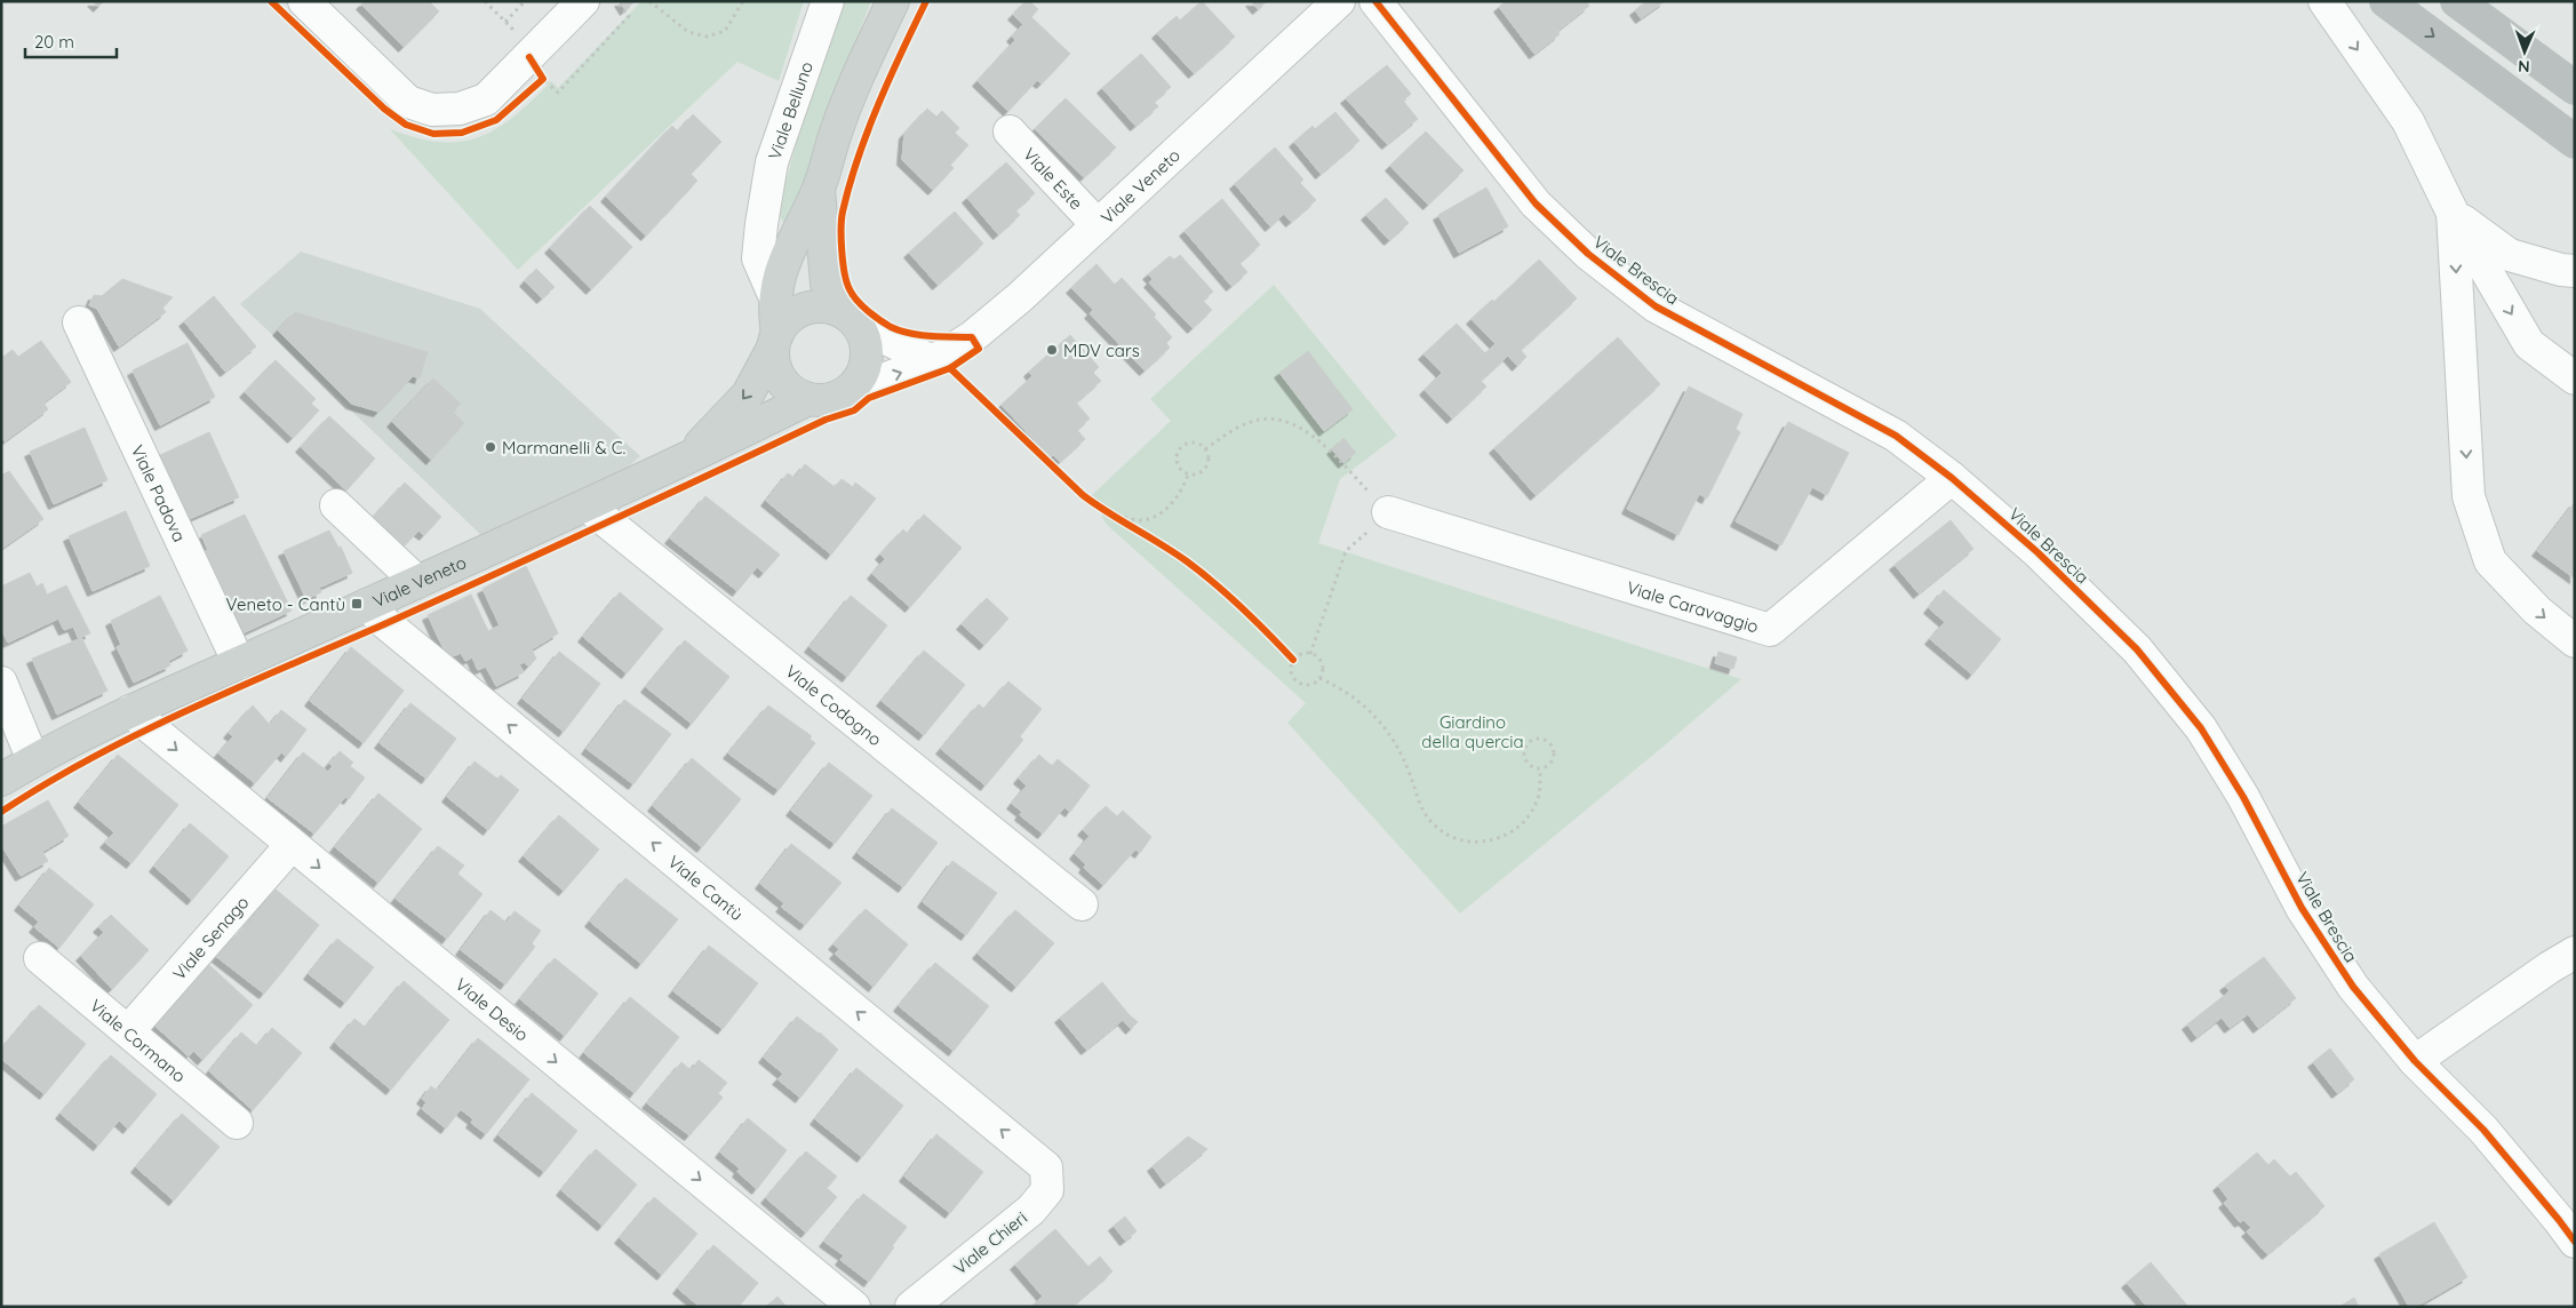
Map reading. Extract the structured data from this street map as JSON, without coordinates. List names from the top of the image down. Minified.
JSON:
{"streets":{"main road":["Viale Veneto"],"street":["Viale Belluno","Viale Este","Viale Brescia","Viale Padova","Viale Caravaggio","Viale Codogno","Viale Cantù","Viale Senago","Viale Desio","Viale Cormano","Viale Chieri"]},"crossings":[["Viale Este","Viale Veneto"],["Viale Veneto","Viale Padova"],["Viale Veneto","Viale Codogno"],["Viale Veneto","Viale Cantù"],["Viale Veneto","Viale Desio"],["Viale Brescia","Viale Caravaggio"],["Viale Cantù","Viale Chieri"],["Viale Senago","Viale Desio"],["Viale Senago","Viale Cormano"]],"one_way":["Viale Cantù","Viale Desio"],"parks":["Giardino della quercia"],"places":{"other":["MDV cars","Marmanelli & C."],"transit":["Veneto - Cantù"]},"scale_bar":"20 m","north":"bottom"}
